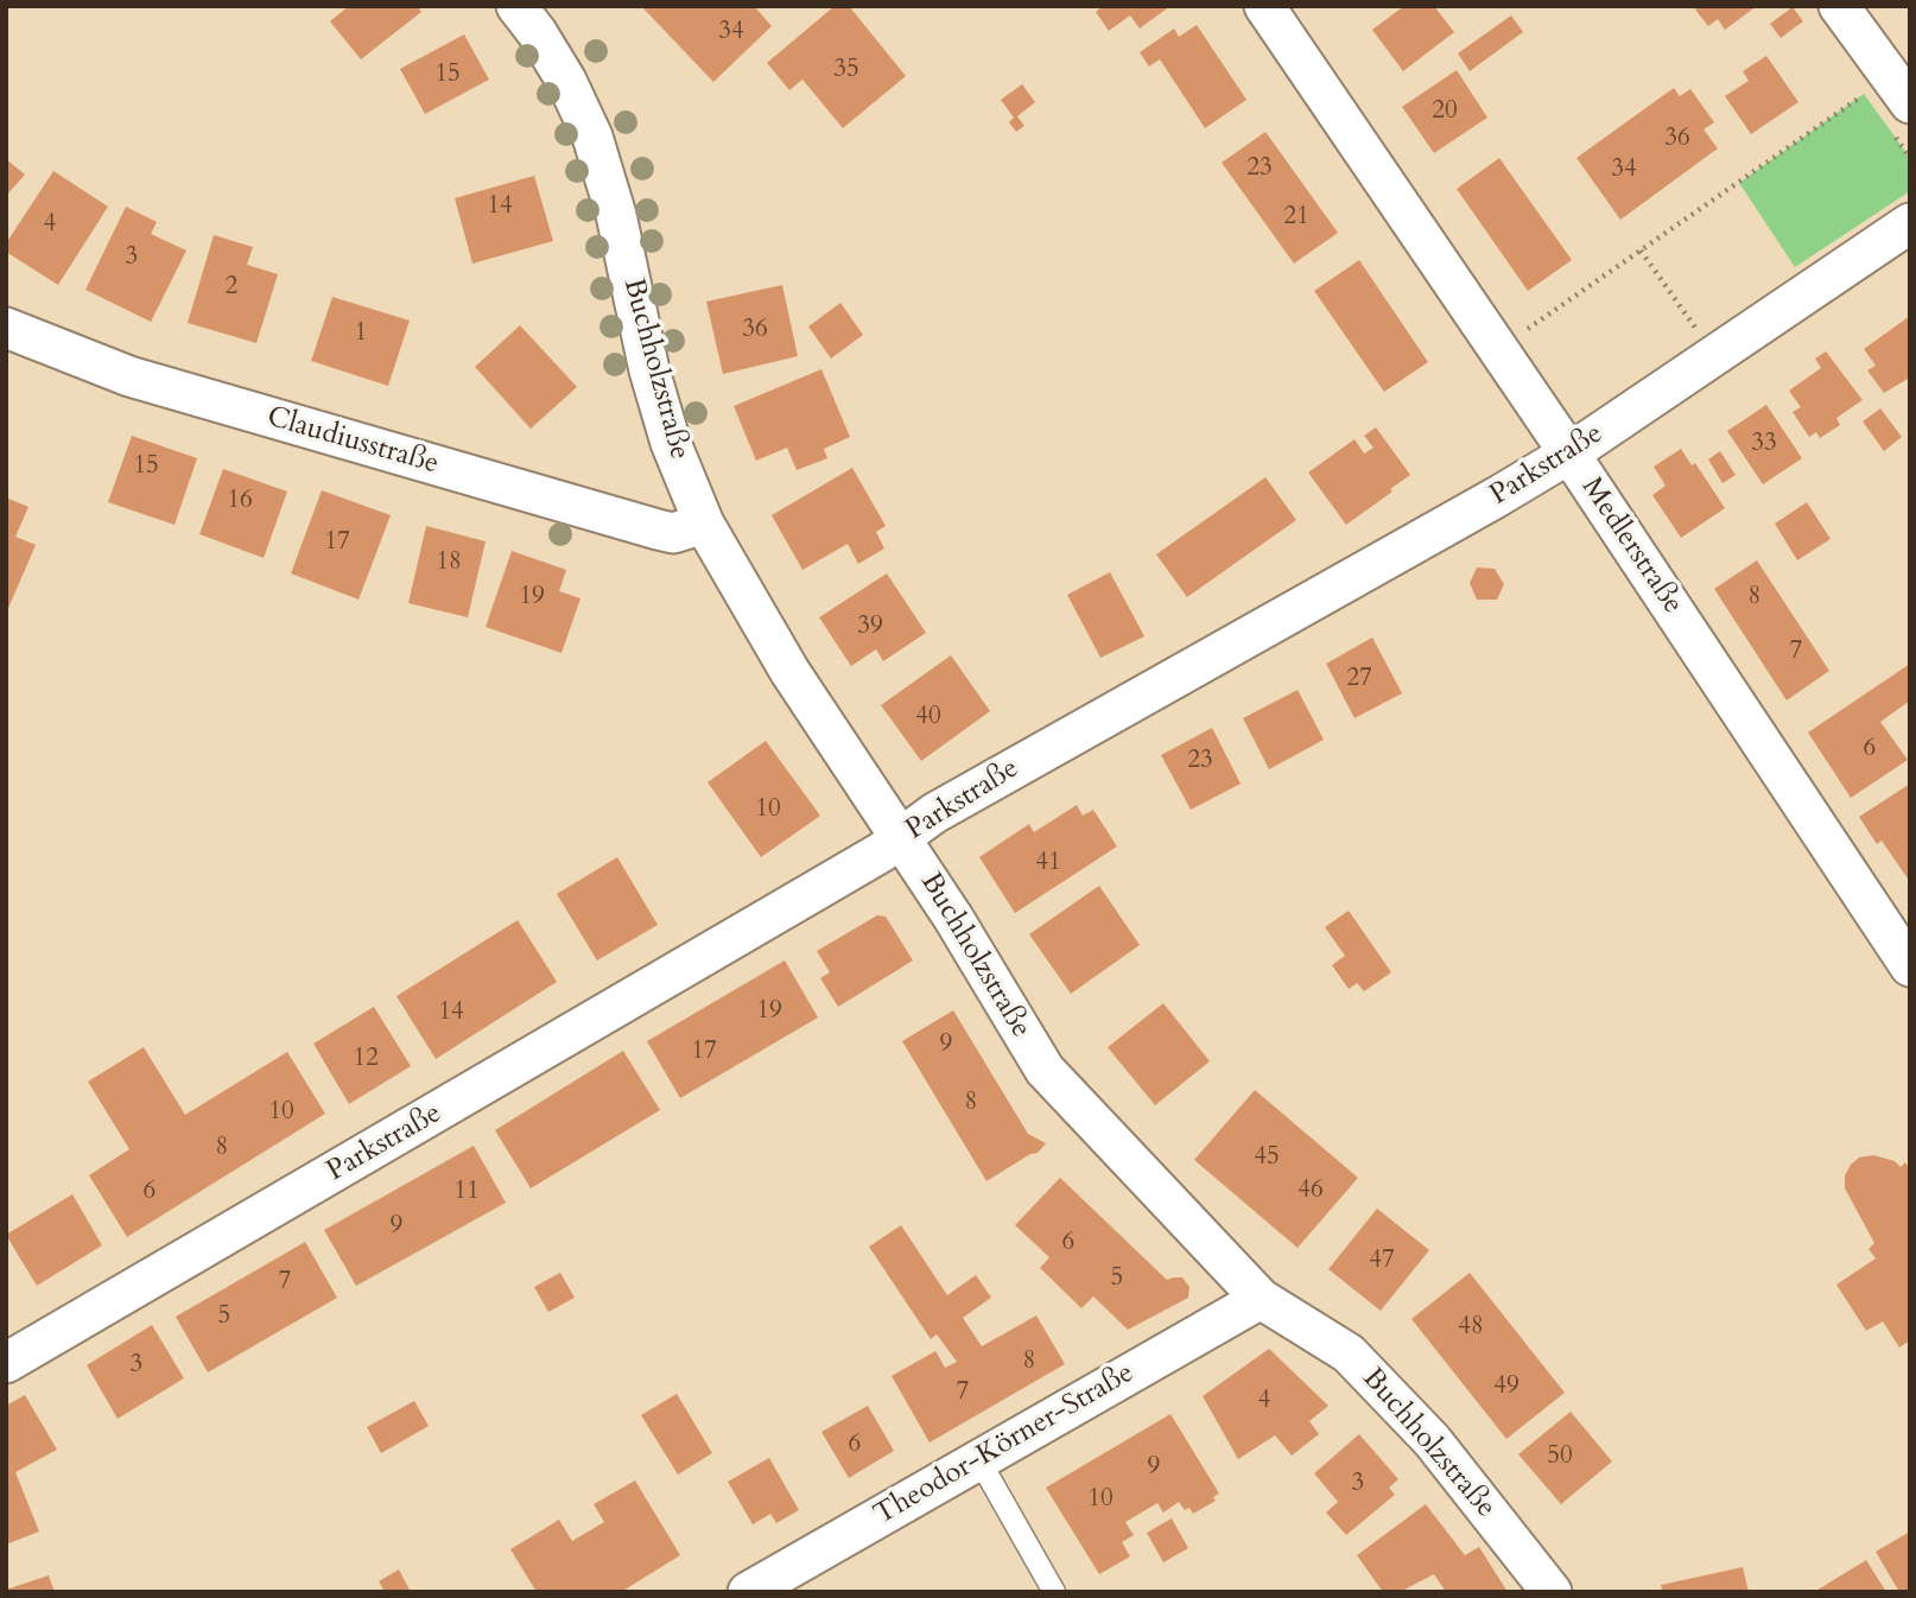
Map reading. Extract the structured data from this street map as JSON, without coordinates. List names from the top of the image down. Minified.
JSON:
{"streets":{"street":["Buchholzstraße","Claudiusstraße","Parkstraße","Medlerstraße","Theodor-Körner-Straße"]},"crossings":[["Buchholzstraße","Claudiusstraße"],["Buchholzstraße","Parkstraße"],["Buchholzstraße","Theodor-Körner-Straße"],["Parkstraße","Medlerstraße"]],"house_numbers":["34","35","15","20","36","23","34","14","21","4","3","2","36","1","33","15","16","17","18","19","8","39","7","27","40","6","23","10","41","19","14","9","17","12","8","10","8","45","46","6","11","9","6","47","5","7","5","48","8","3","49","7","4","6","50","9","3","10"]}
